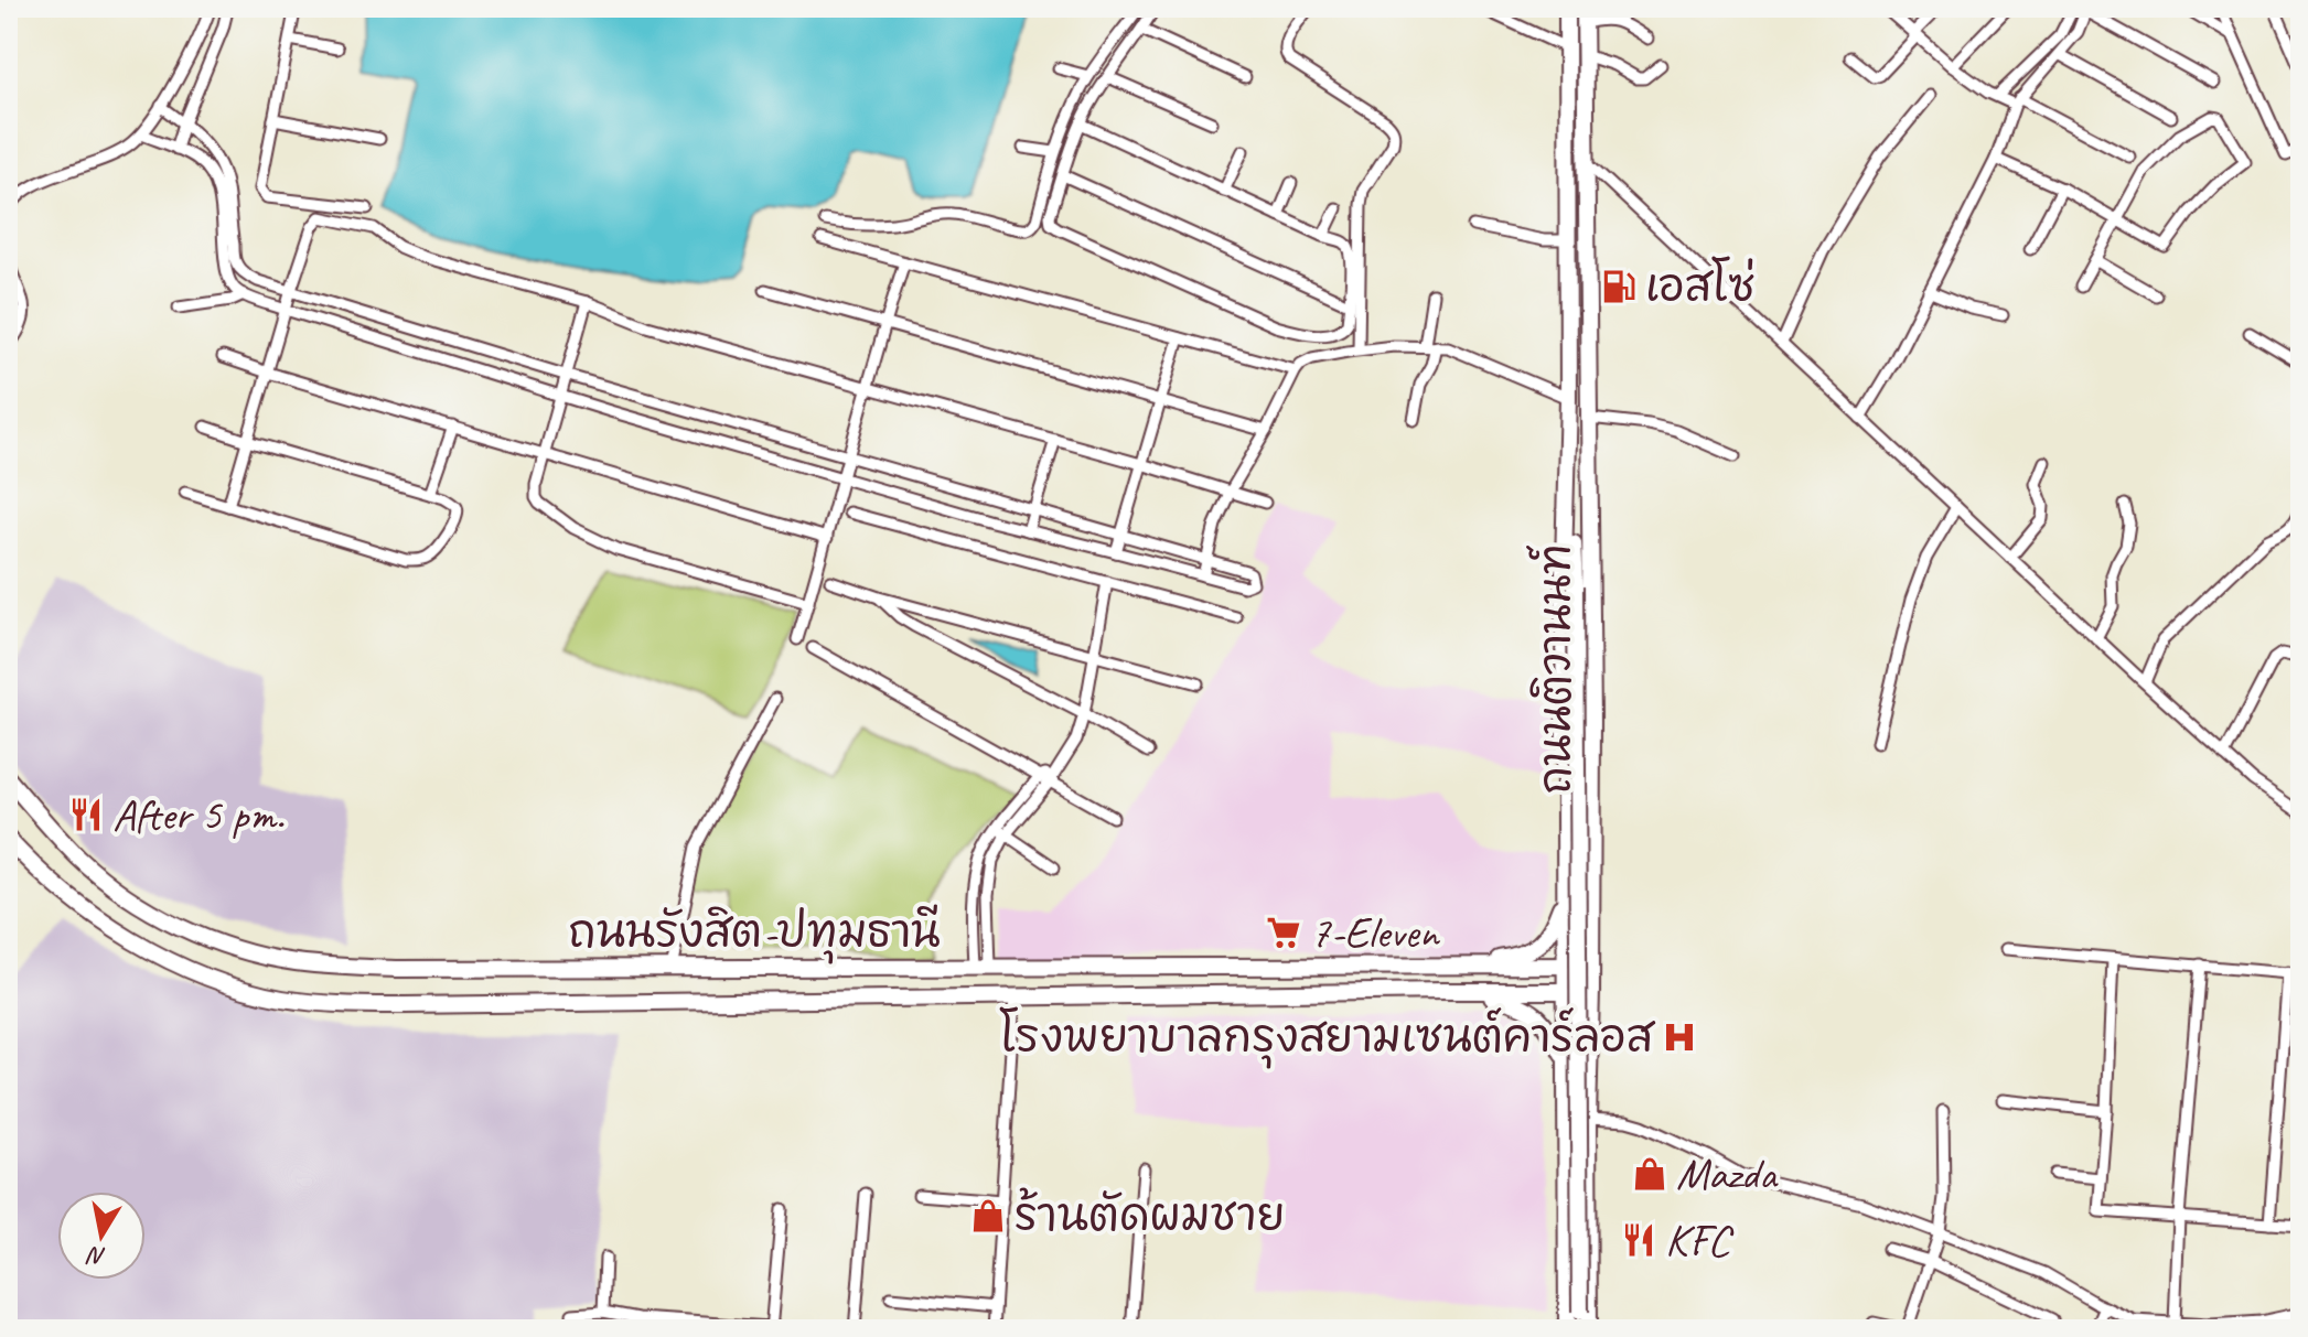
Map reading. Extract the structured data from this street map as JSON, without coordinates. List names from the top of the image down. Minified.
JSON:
{"streets":{"main road":["ถนนติวานนท์","ถนนรังสิต-ปทุมธานี"]},"crossings":[["ถนนติวานนท์","ถนนรังสิต-ปทุมธานี"]],"places":{"fuel station":["เอสโซ่"],"restaurant":["After 5 pm.","KFC"],"supermarket":["7-Eleven"],"hospital":["โรงพยาบาลกรุงสยามเซนต์คาร์ลอส"],"shop":["Mazda","ร้านตัดผมชาย"]},"north":"bottom"}
